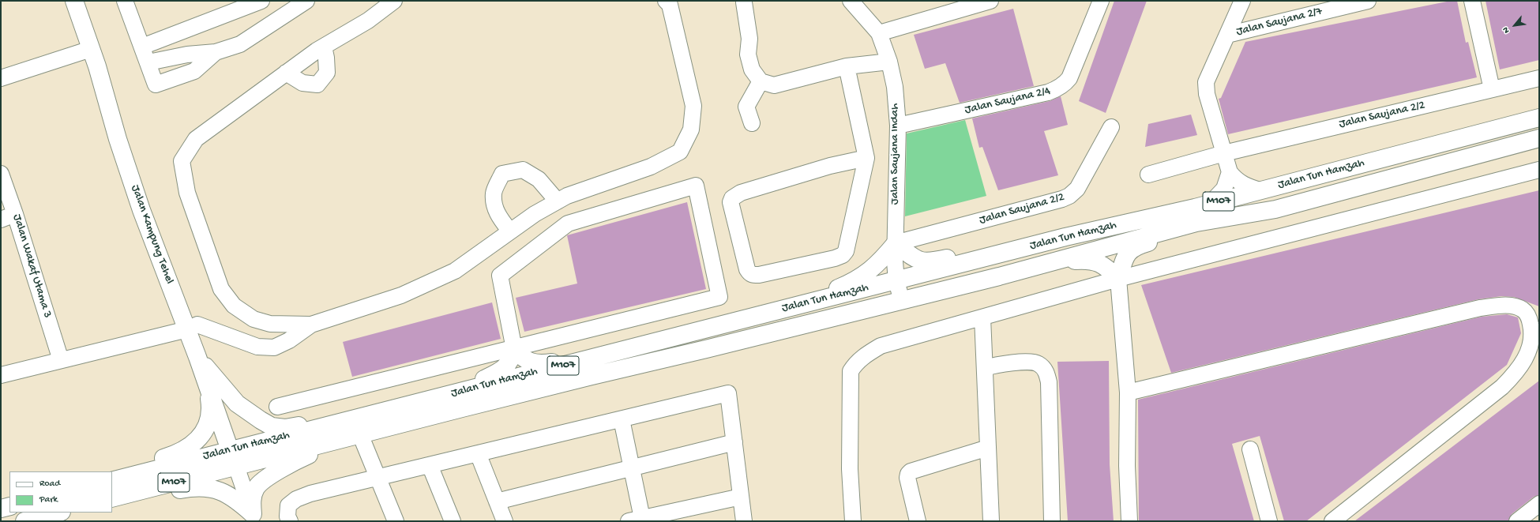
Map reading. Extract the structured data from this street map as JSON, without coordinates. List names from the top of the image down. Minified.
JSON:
{"streets":{"main road":["Jalan Tun Hamzah","M107","Jalan Kampung Tehel"],"street":["Jalan Saujana 2/7","Jalan Saujana 2/4","Jalan Saujana 2/2","Jalan Saujana Indah","Jalan Wakaf Utama 3"]},"crossings":[["Jalan Saujana 2/4","Jalan Saujana Indah"],["Jalan Saujana 2/2","Jalan Saujana Indah"],["Jalan Saujana Indah","Jalan Tun Hamzah"],["Jalan Tun Hamzah","Jalan Kampung Tehel"]],"legend":["Road","Park"],"north":"bottom left"}
